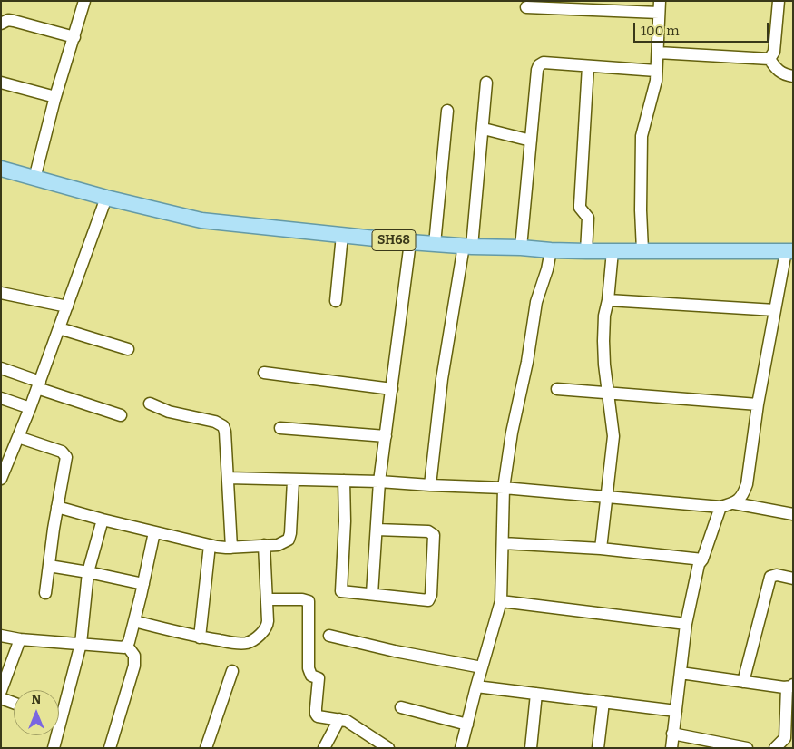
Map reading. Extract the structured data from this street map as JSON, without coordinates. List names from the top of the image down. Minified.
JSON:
{"streets":{"main road":["SH68"]},"scale_bar":"100 m","north":"top"}
